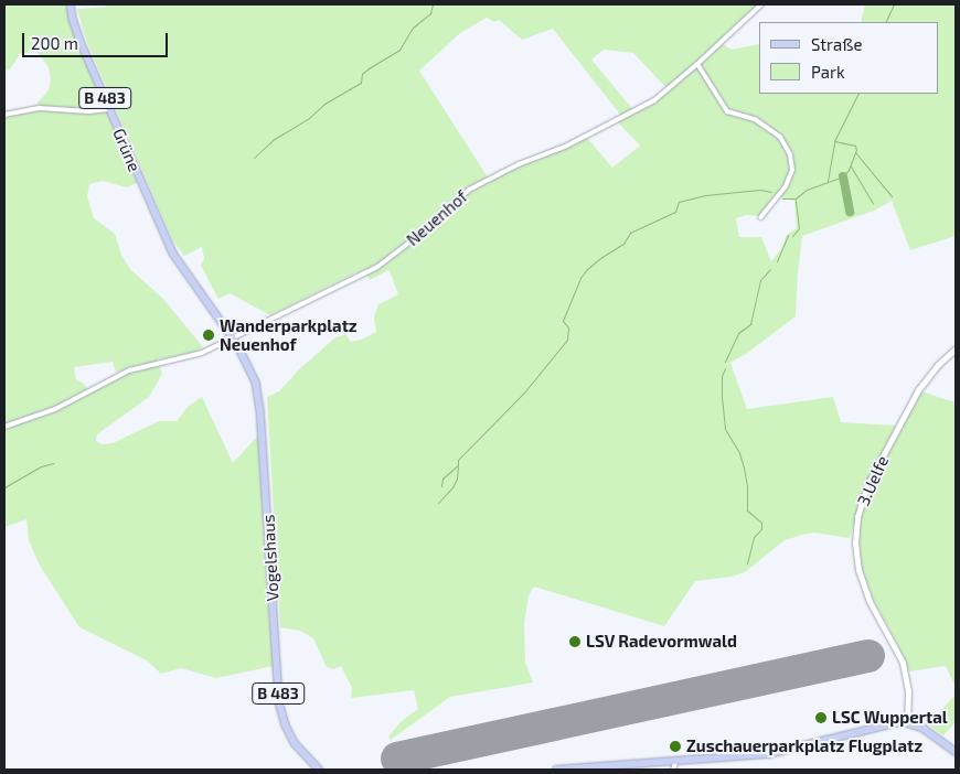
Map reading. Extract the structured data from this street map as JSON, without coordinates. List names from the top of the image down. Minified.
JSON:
{"streets":{"main road":["B 483","Grüne","Vogelshaus"],"street":["Neuenhof","3.Uelfe"]},"crossings":[["Grüne","Neuenhof"],["Grüne","Vogelshaus"],["Neuenhof","Vogelshaus"]],"places":["Wanderparkplatz Neuenhof","LSV Radevormwald","LSC Wuppertal","Zuschauerparkplatz Flugplatz"],"legend":["Straße","Park"],"scale_bar":"200 m"}
